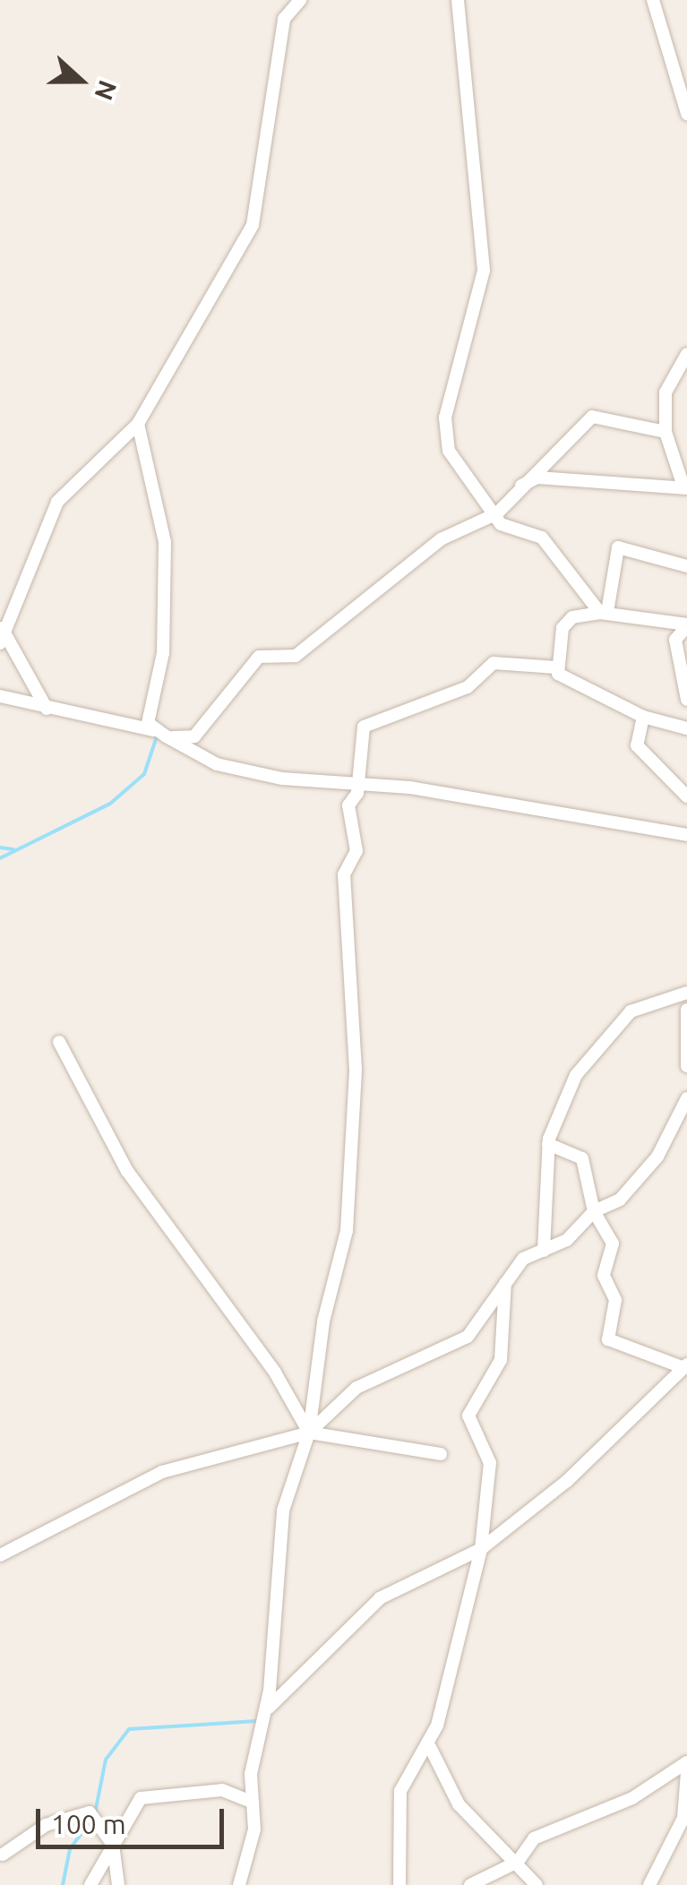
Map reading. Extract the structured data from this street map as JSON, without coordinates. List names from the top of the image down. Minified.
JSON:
{"scale_bar":"100 m","north":"right"}
